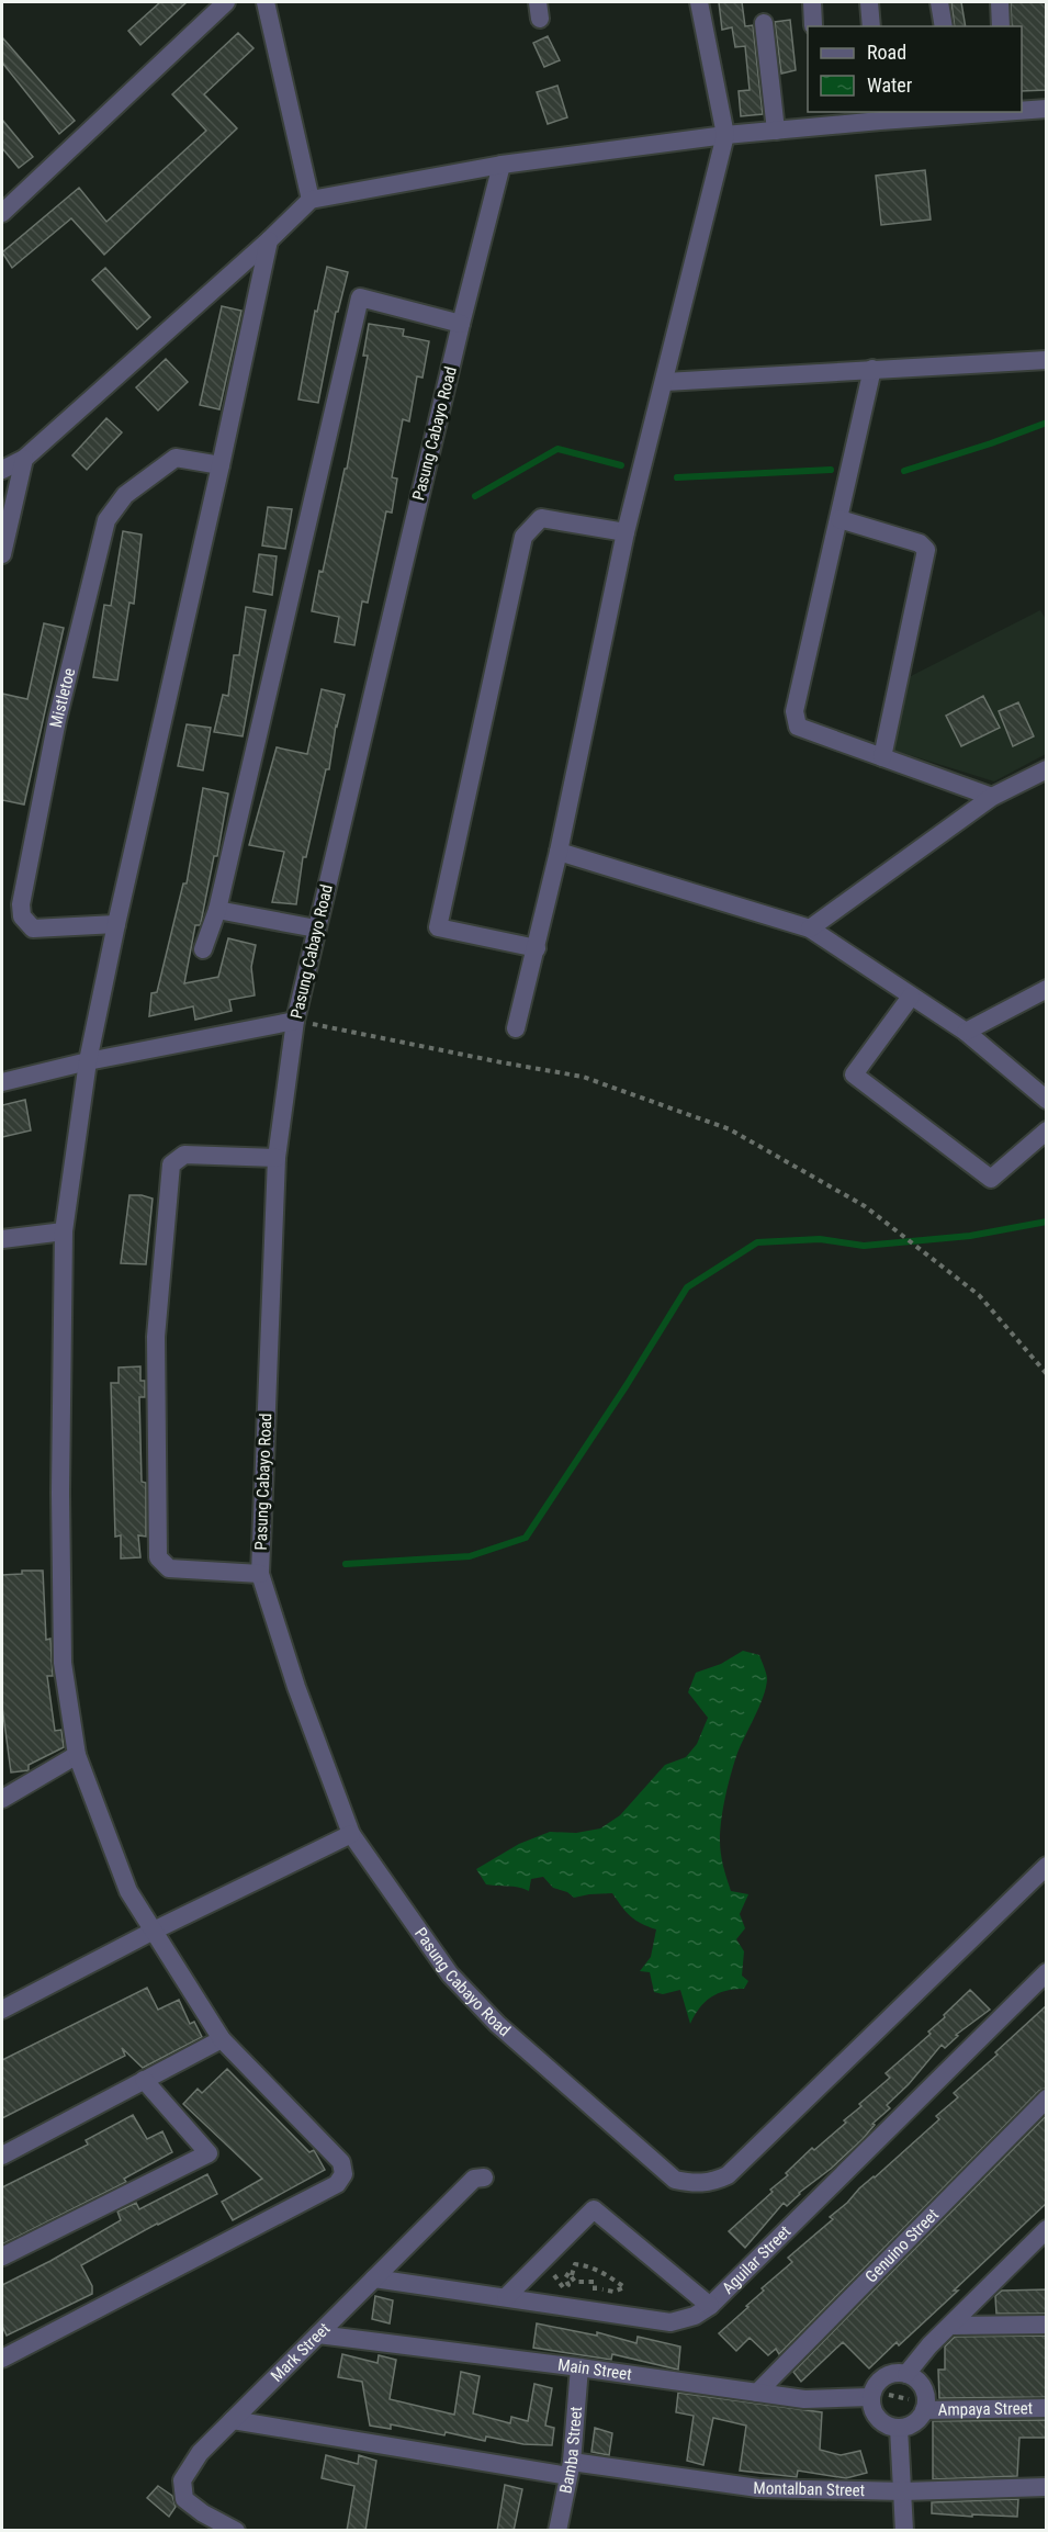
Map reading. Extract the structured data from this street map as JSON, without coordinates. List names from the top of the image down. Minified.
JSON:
{"streets":{"street":["Pasung Cabayo Road","Mistletoe","Genuino Street","Aguilar Street","Mark Street","Main Street","Ampaya Street","Bamba Street","Montalban Street"]},"crossings":[["Genuino Street","Main Street"],["Aguilar Street","Mark Street"],["Mark Street","Main Street"],["Mark Street","Montalban Street"],["Main Street","Bamba Street"],["Bamba Street","Montalban Street"]],"legend":["Road","Water"]}
